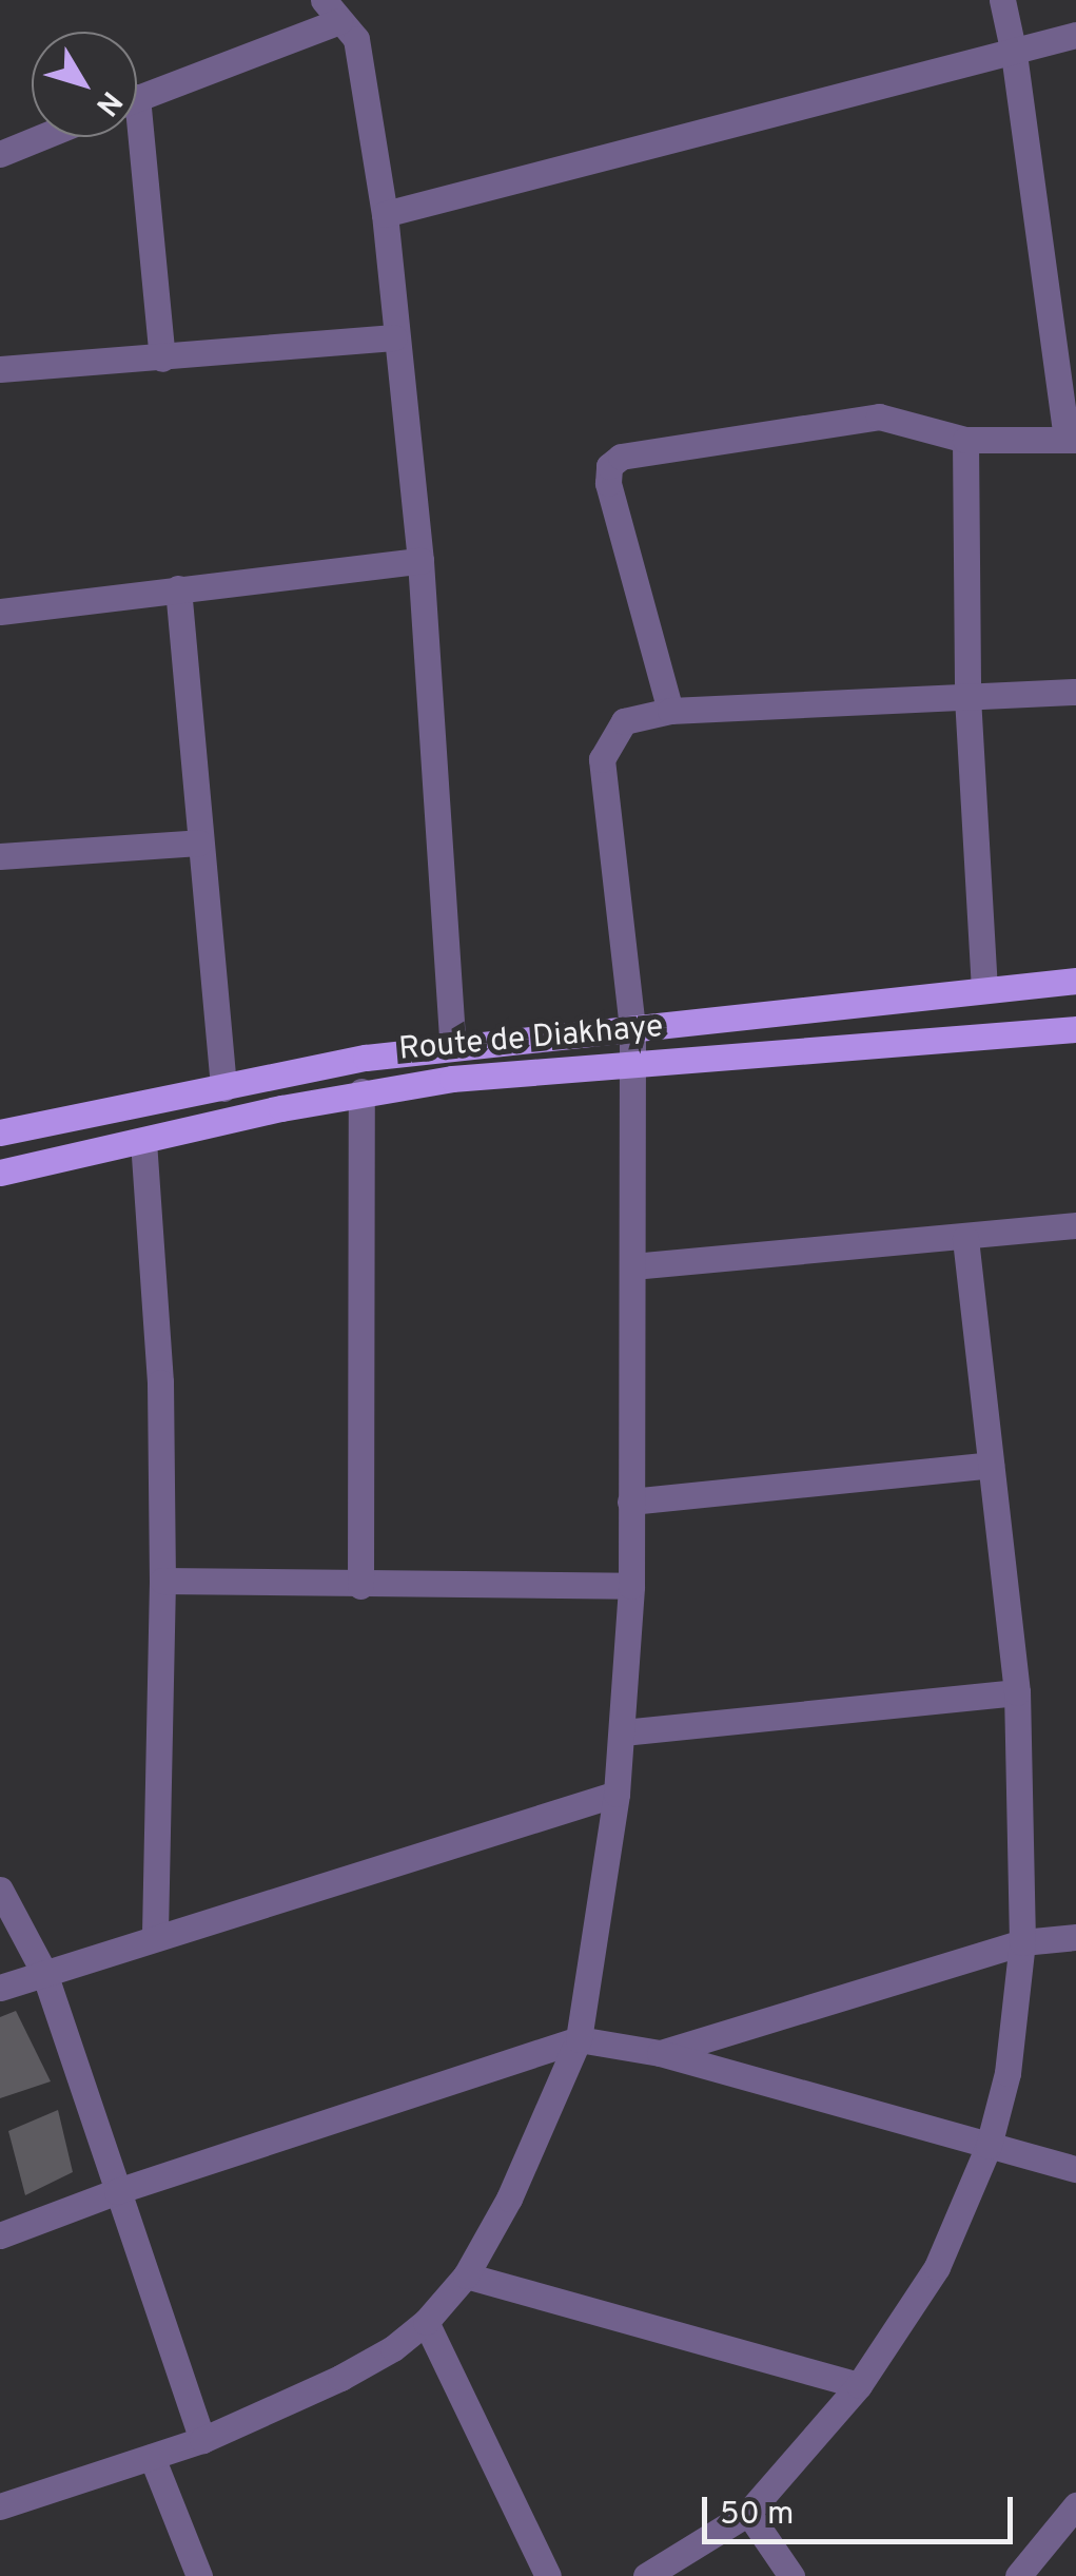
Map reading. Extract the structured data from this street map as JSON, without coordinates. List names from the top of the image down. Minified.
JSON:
{"streets":{"main road":["Route de Diakhaye"]},"scale_bar":"50 m","north":"bottom right"}
